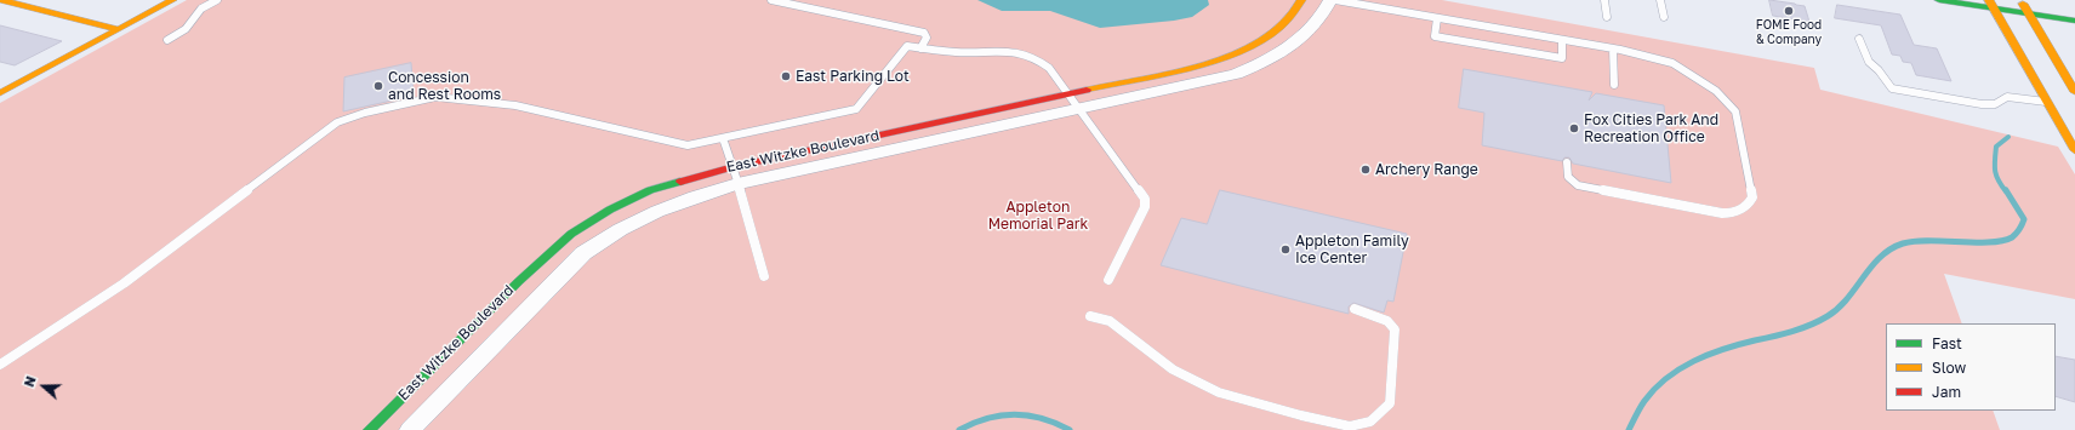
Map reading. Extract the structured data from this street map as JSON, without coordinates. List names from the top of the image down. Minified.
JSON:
{"streets":{"street":["East Witzke Boulevard"]},"parks":["Appleton Memorial Park"],"places":["FOME Food & Company","East Parking Lot","Concession and Rest Rooms","Fox Cities Park And Recreation Office","Archery Range","Appleton Family Ice Center"],"legend":["Fast","Slow","Jam"],"north":"left"}
